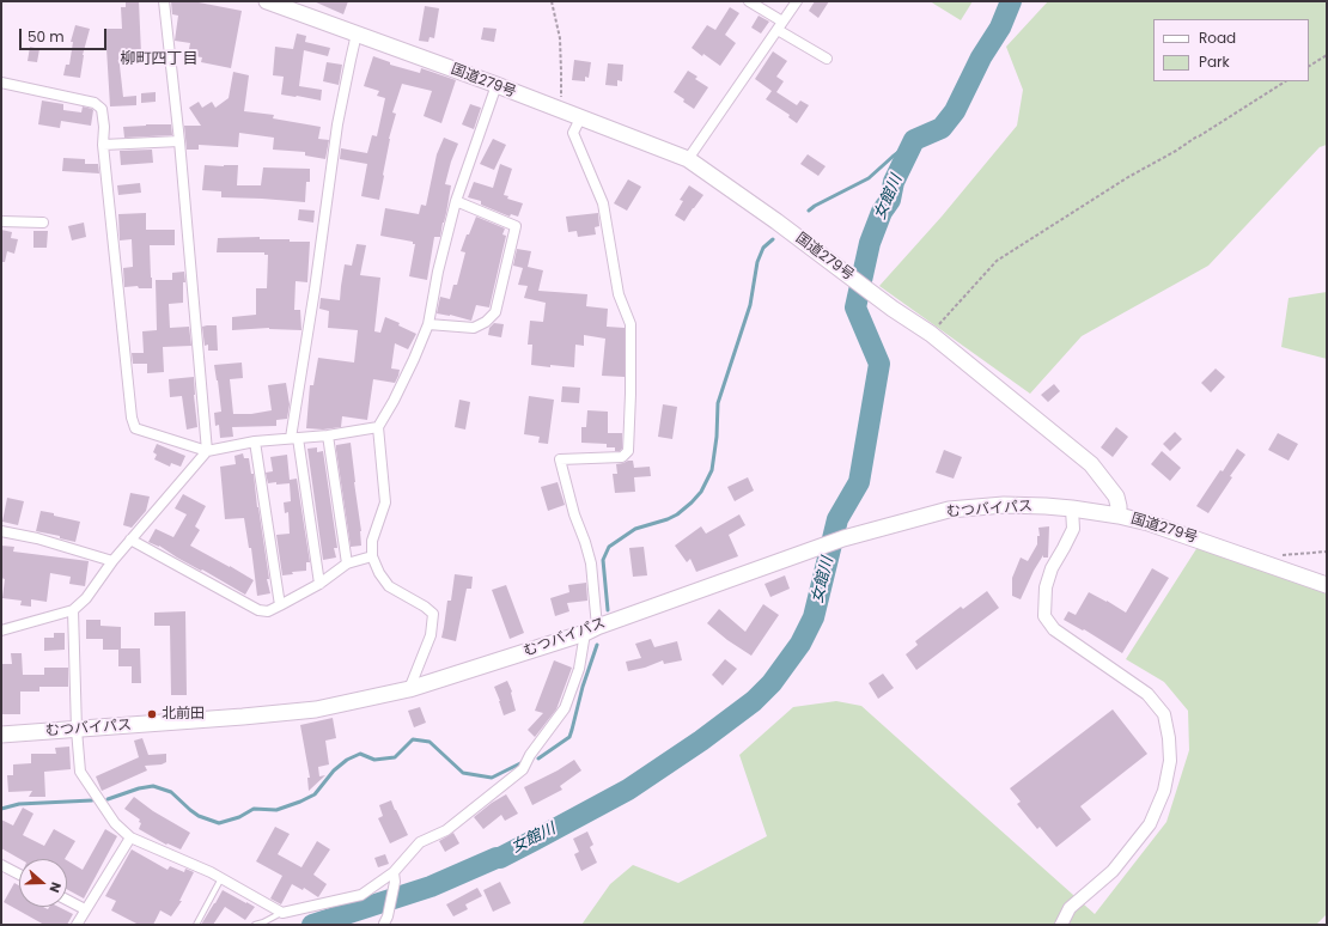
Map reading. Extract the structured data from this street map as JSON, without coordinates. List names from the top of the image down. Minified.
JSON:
{"streets":{"highway":["国道279号","むつバイパス"]},"crossings":[["国道279号","むつバイパス"]],"districts":["柳町四丁目"],"water":["女館川"],"places":["北前田"],"legend":["Road","Park"],"scale_bar":"50 m","north":"right"}
